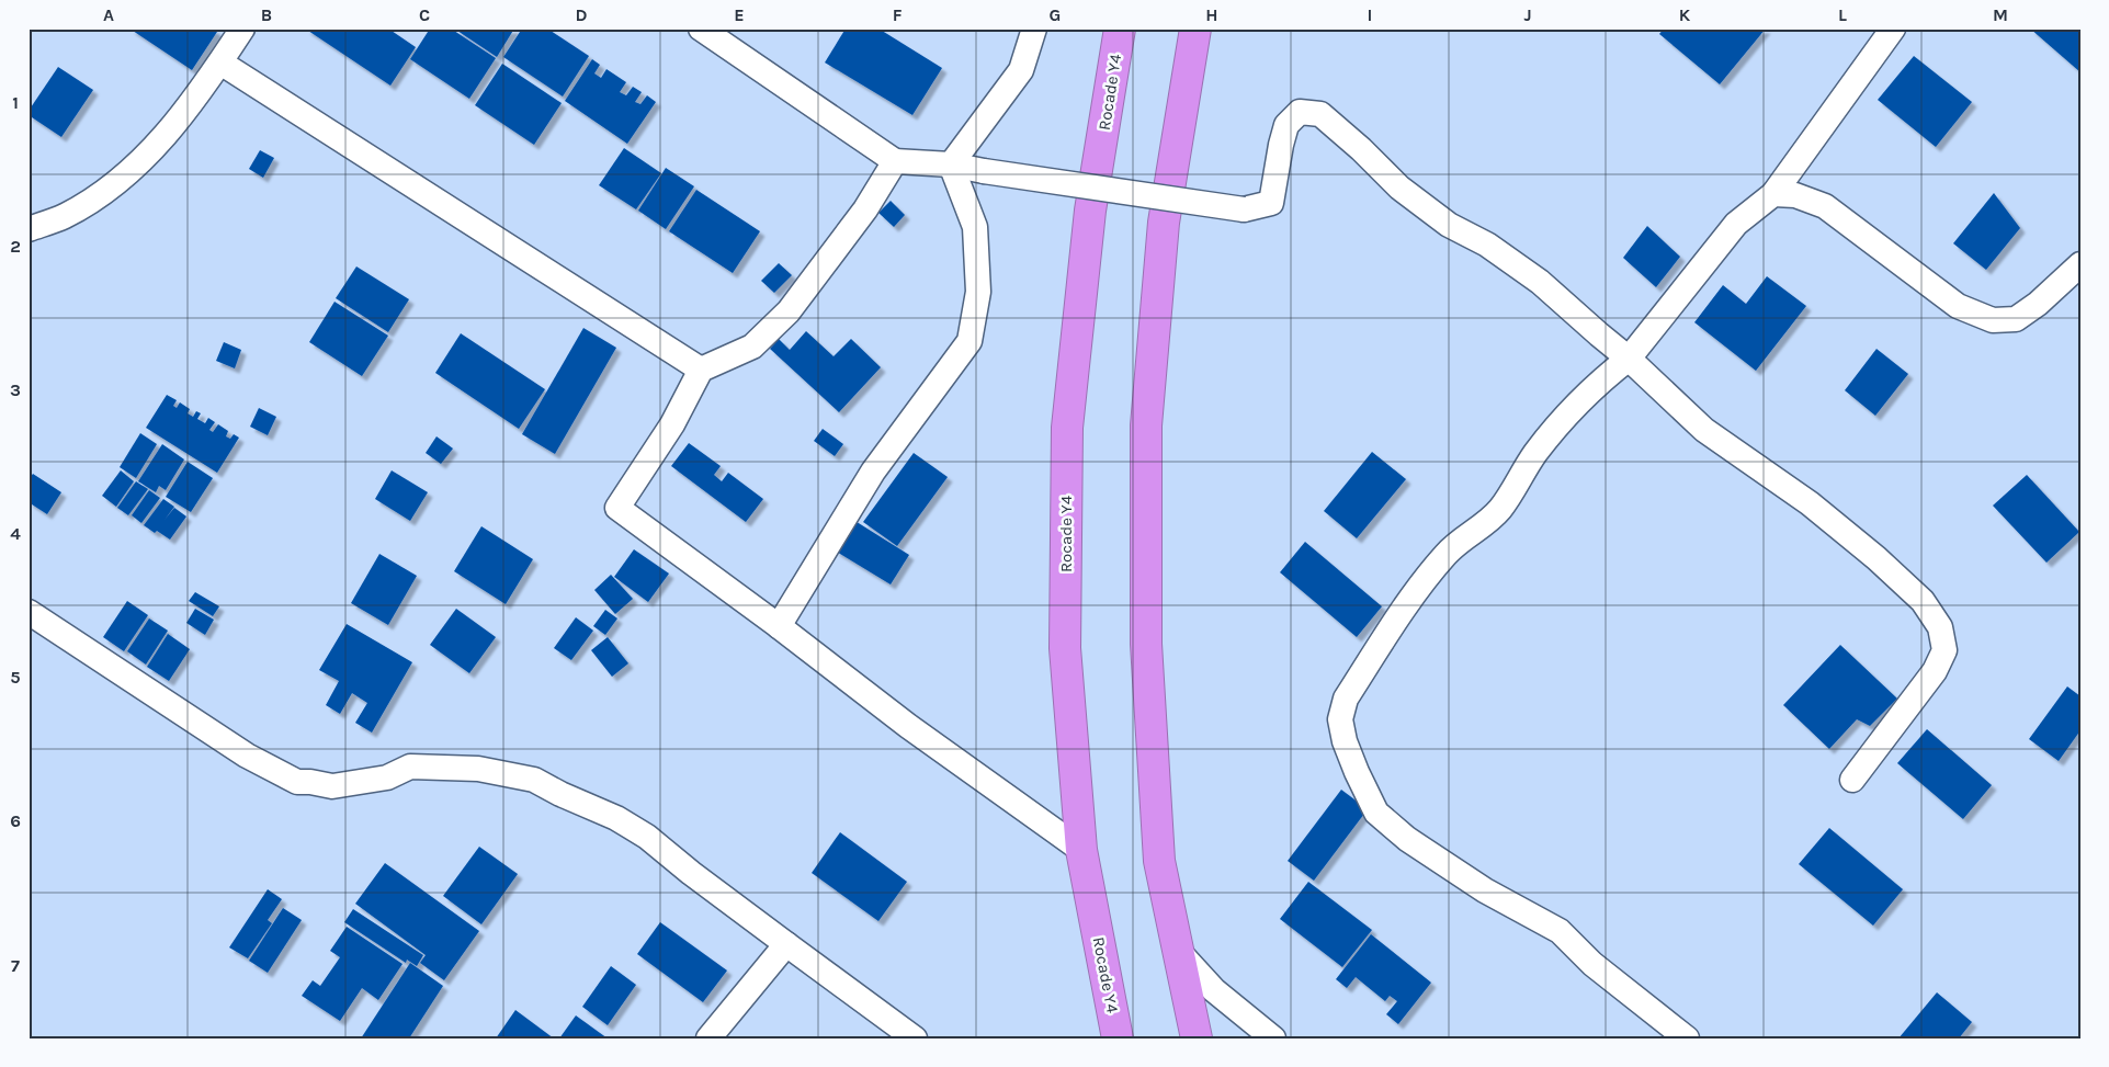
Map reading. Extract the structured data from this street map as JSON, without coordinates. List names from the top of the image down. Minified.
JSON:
{"streets":{"highway":["Rocade Y4"]},"grid":{"columns":["A","B","C","D","E","F","G","H","I","J","K","L","M"],"rows":["1","2","3","4","5","6","7"]}}
